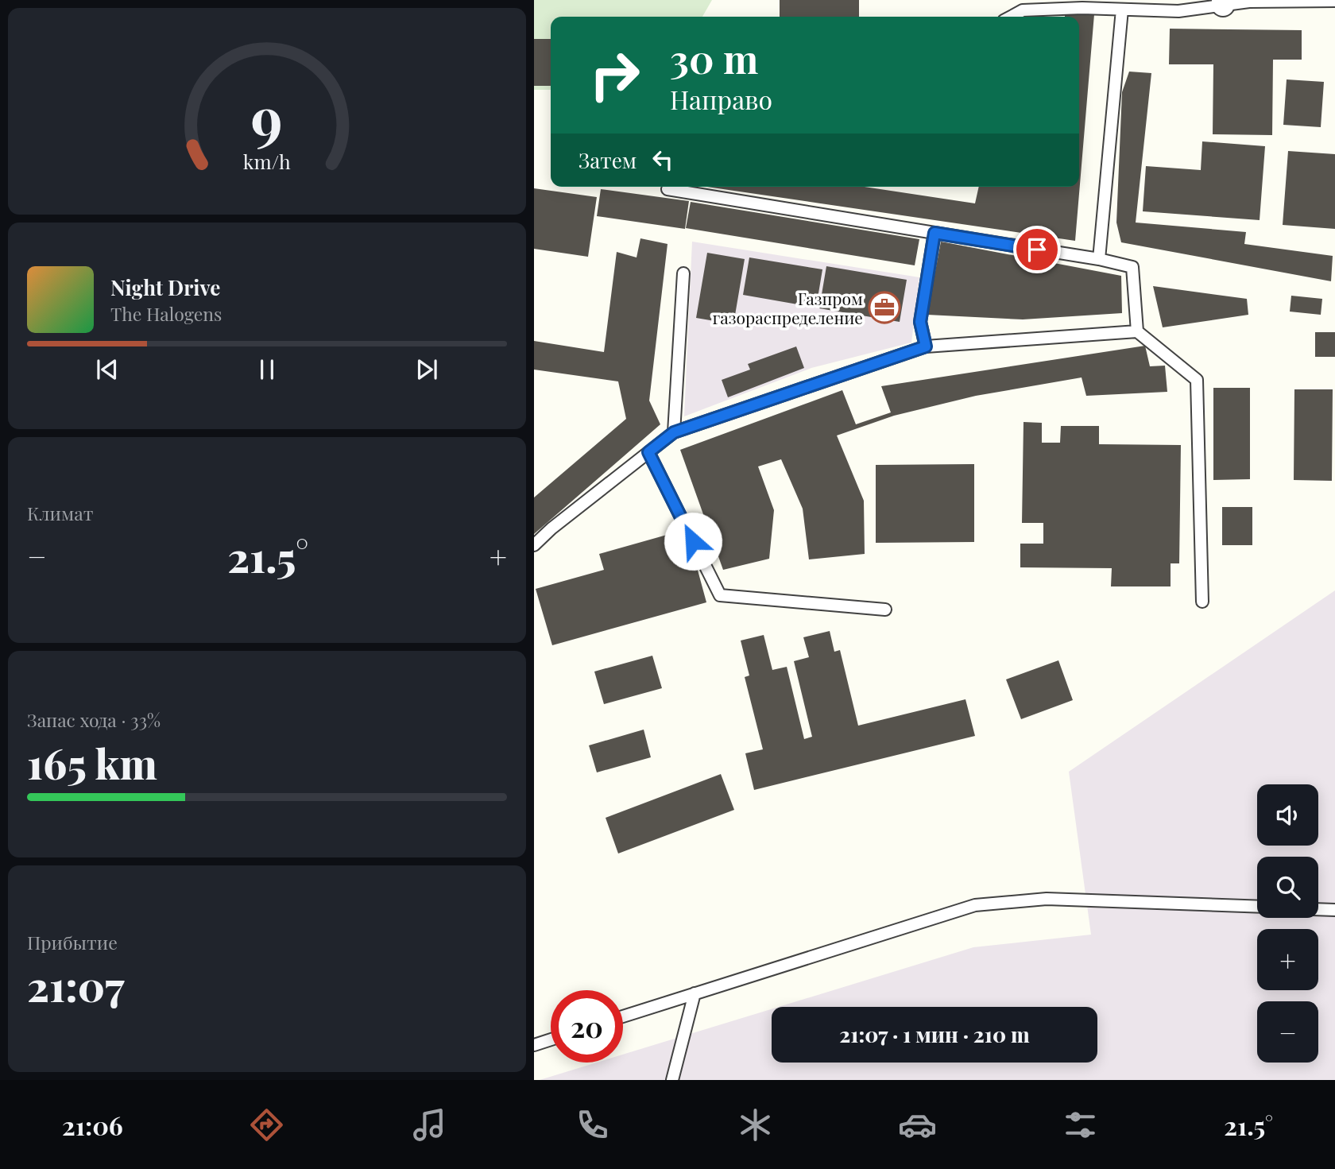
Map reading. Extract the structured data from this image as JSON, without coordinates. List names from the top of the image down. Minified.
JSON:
{"places":{"office":["Газпром газораспределение"]},"page":{"turn":["30 m","Направо"],"then":"Затем","song":["Night Drive","The Halogens"],"tile":["Климат",["Запас хода · 33%","165 km"],["Прибытие","21:07"]],"heat":["−","21.5°","+"],"map_buttons":["+","−"],"limit":"20","trip":"21:07 · 1 мин · 210 m","tabs":["21:06","21.5°"],"gauge":["9","km/h"]}}
